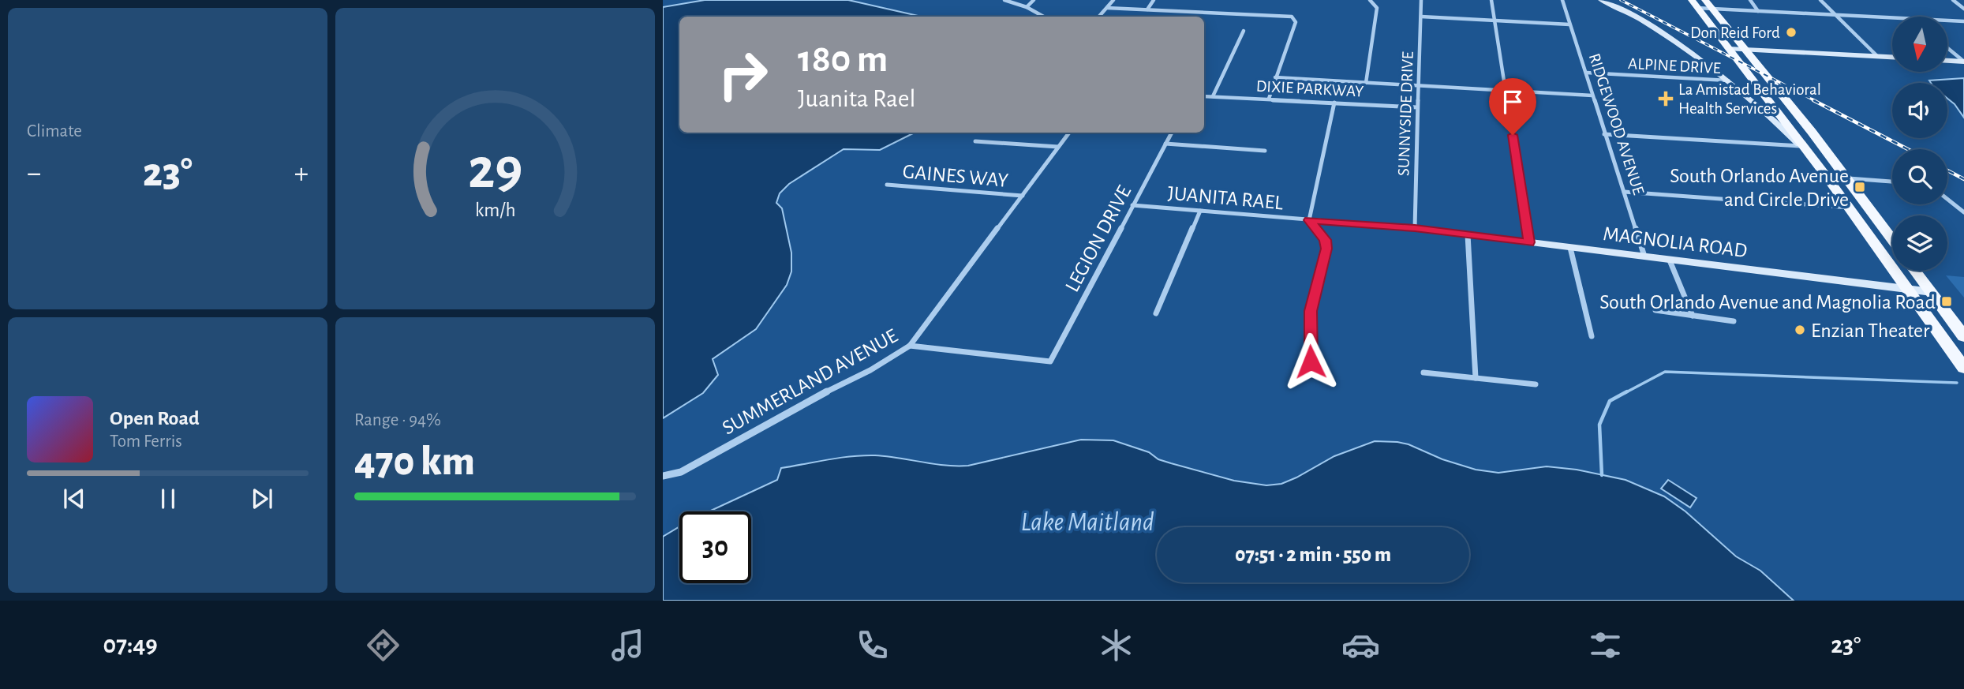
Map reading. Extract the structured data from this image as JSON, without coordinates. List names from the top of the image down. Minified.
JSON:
{"streets":{"street":["ALPINE DRIVE","DIXIE PARKWAY","SUNNYSIDE DRIVE","RIDGEWOOD AVENUE","GAINES WAY","JUANITA RAEL","LEGION DRIVE","MAGNOLIA ROAD","SUMMERLAND AVENUE"]},"crossings":[["ALPINE DRIVE","RIDGEWOOD AVENUE"],["DIXIE PARKWAY","SUNNYSIDE DRIVE"],["SUNNYSIDE DRIVE","JUANITA RAEL"],["SUNNYSIDE DRIVE","MAGNOLIA ROAD"],["RIDGEWOOD AVENUE","MAGNOLIA ROAD"],["GAINES WAY","SUMMERLAND AVENUE"],["JUANITA RAEL","LEGION DRIVE"],["JUANITA RAEL","MAGNOLIA ROAD"],["LEGION DRIVE","SUMMERLAND AVENUE"]],"water":["Lake Maitland"],"places":{"other":["Don Reid Ford","Enzian Theater"],"health":["La Amistad Behavioral Health Services"],"transit":["South Orlando Avenue and Circle Drive","South Orlando Avenue and Magnolia Road"]},"north":"bottom","page":{"tile":["Climate",["Range · 94%","470 km"]],"turn":["180 m","Juanita Rael"],"heat":["−","23°","+"],"song":["Open Road","Tom Ferris"],"limit":"30","trip":"07:51 · 2 min · 550 m","tabs":["07:49","23°"],"gauge":["29","km/h"]}}
